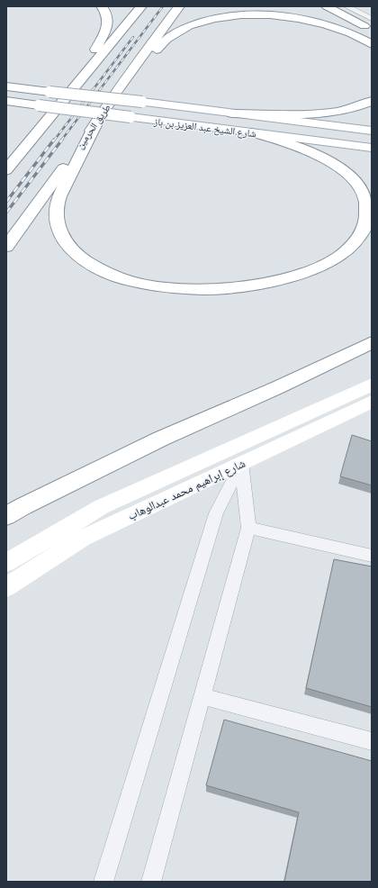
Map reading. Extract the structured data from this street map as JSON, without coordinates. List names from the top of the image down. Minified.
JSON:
{"streets":{"main road":["طريق الحرمين","شارع الشيخ عبد العزيز بن باز"],"street":["شارع إبراهيم محمد عبدالوهاب"]}}
